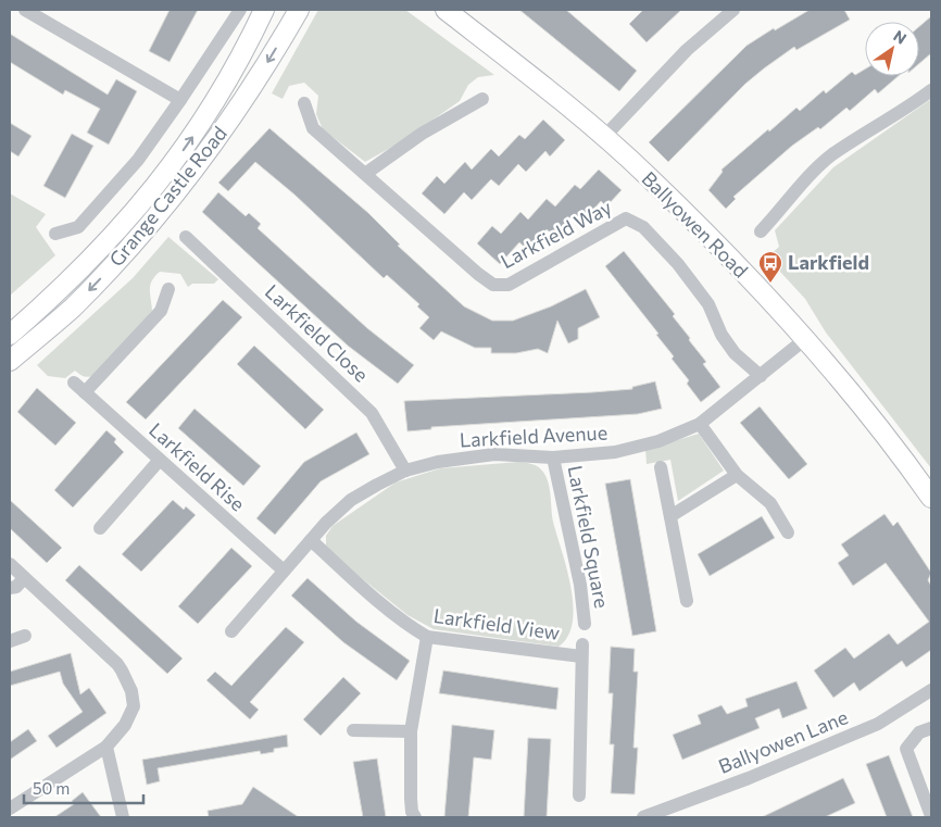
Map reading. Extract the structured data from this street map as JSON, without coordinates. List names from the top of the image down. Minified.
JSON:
{"streets":{"main road":["Grange Castle Road","Ballyowen Road"],"street":["Larkfield Way","Larkfield Close","Larkfield Avenue","Larkfield Rise","Larkfield Square","Larkfield View","Ballyowen Lane"]},"crossings":[["Ballyowen Road","Larkfield Avenue"],["Larkfield Way","Larkfield Avenue"],["Larkfield Close","Larkfield Avenue"],["Larkfield Avenue","Larkfield Rise"],["Larkfield Avenue","Larkfield Square"],["Larkfield Avenue","Larkfield View"]],"places":{"bus stop":["Larkfield"]},"scale_bar":"50 m","north":"top right"}
